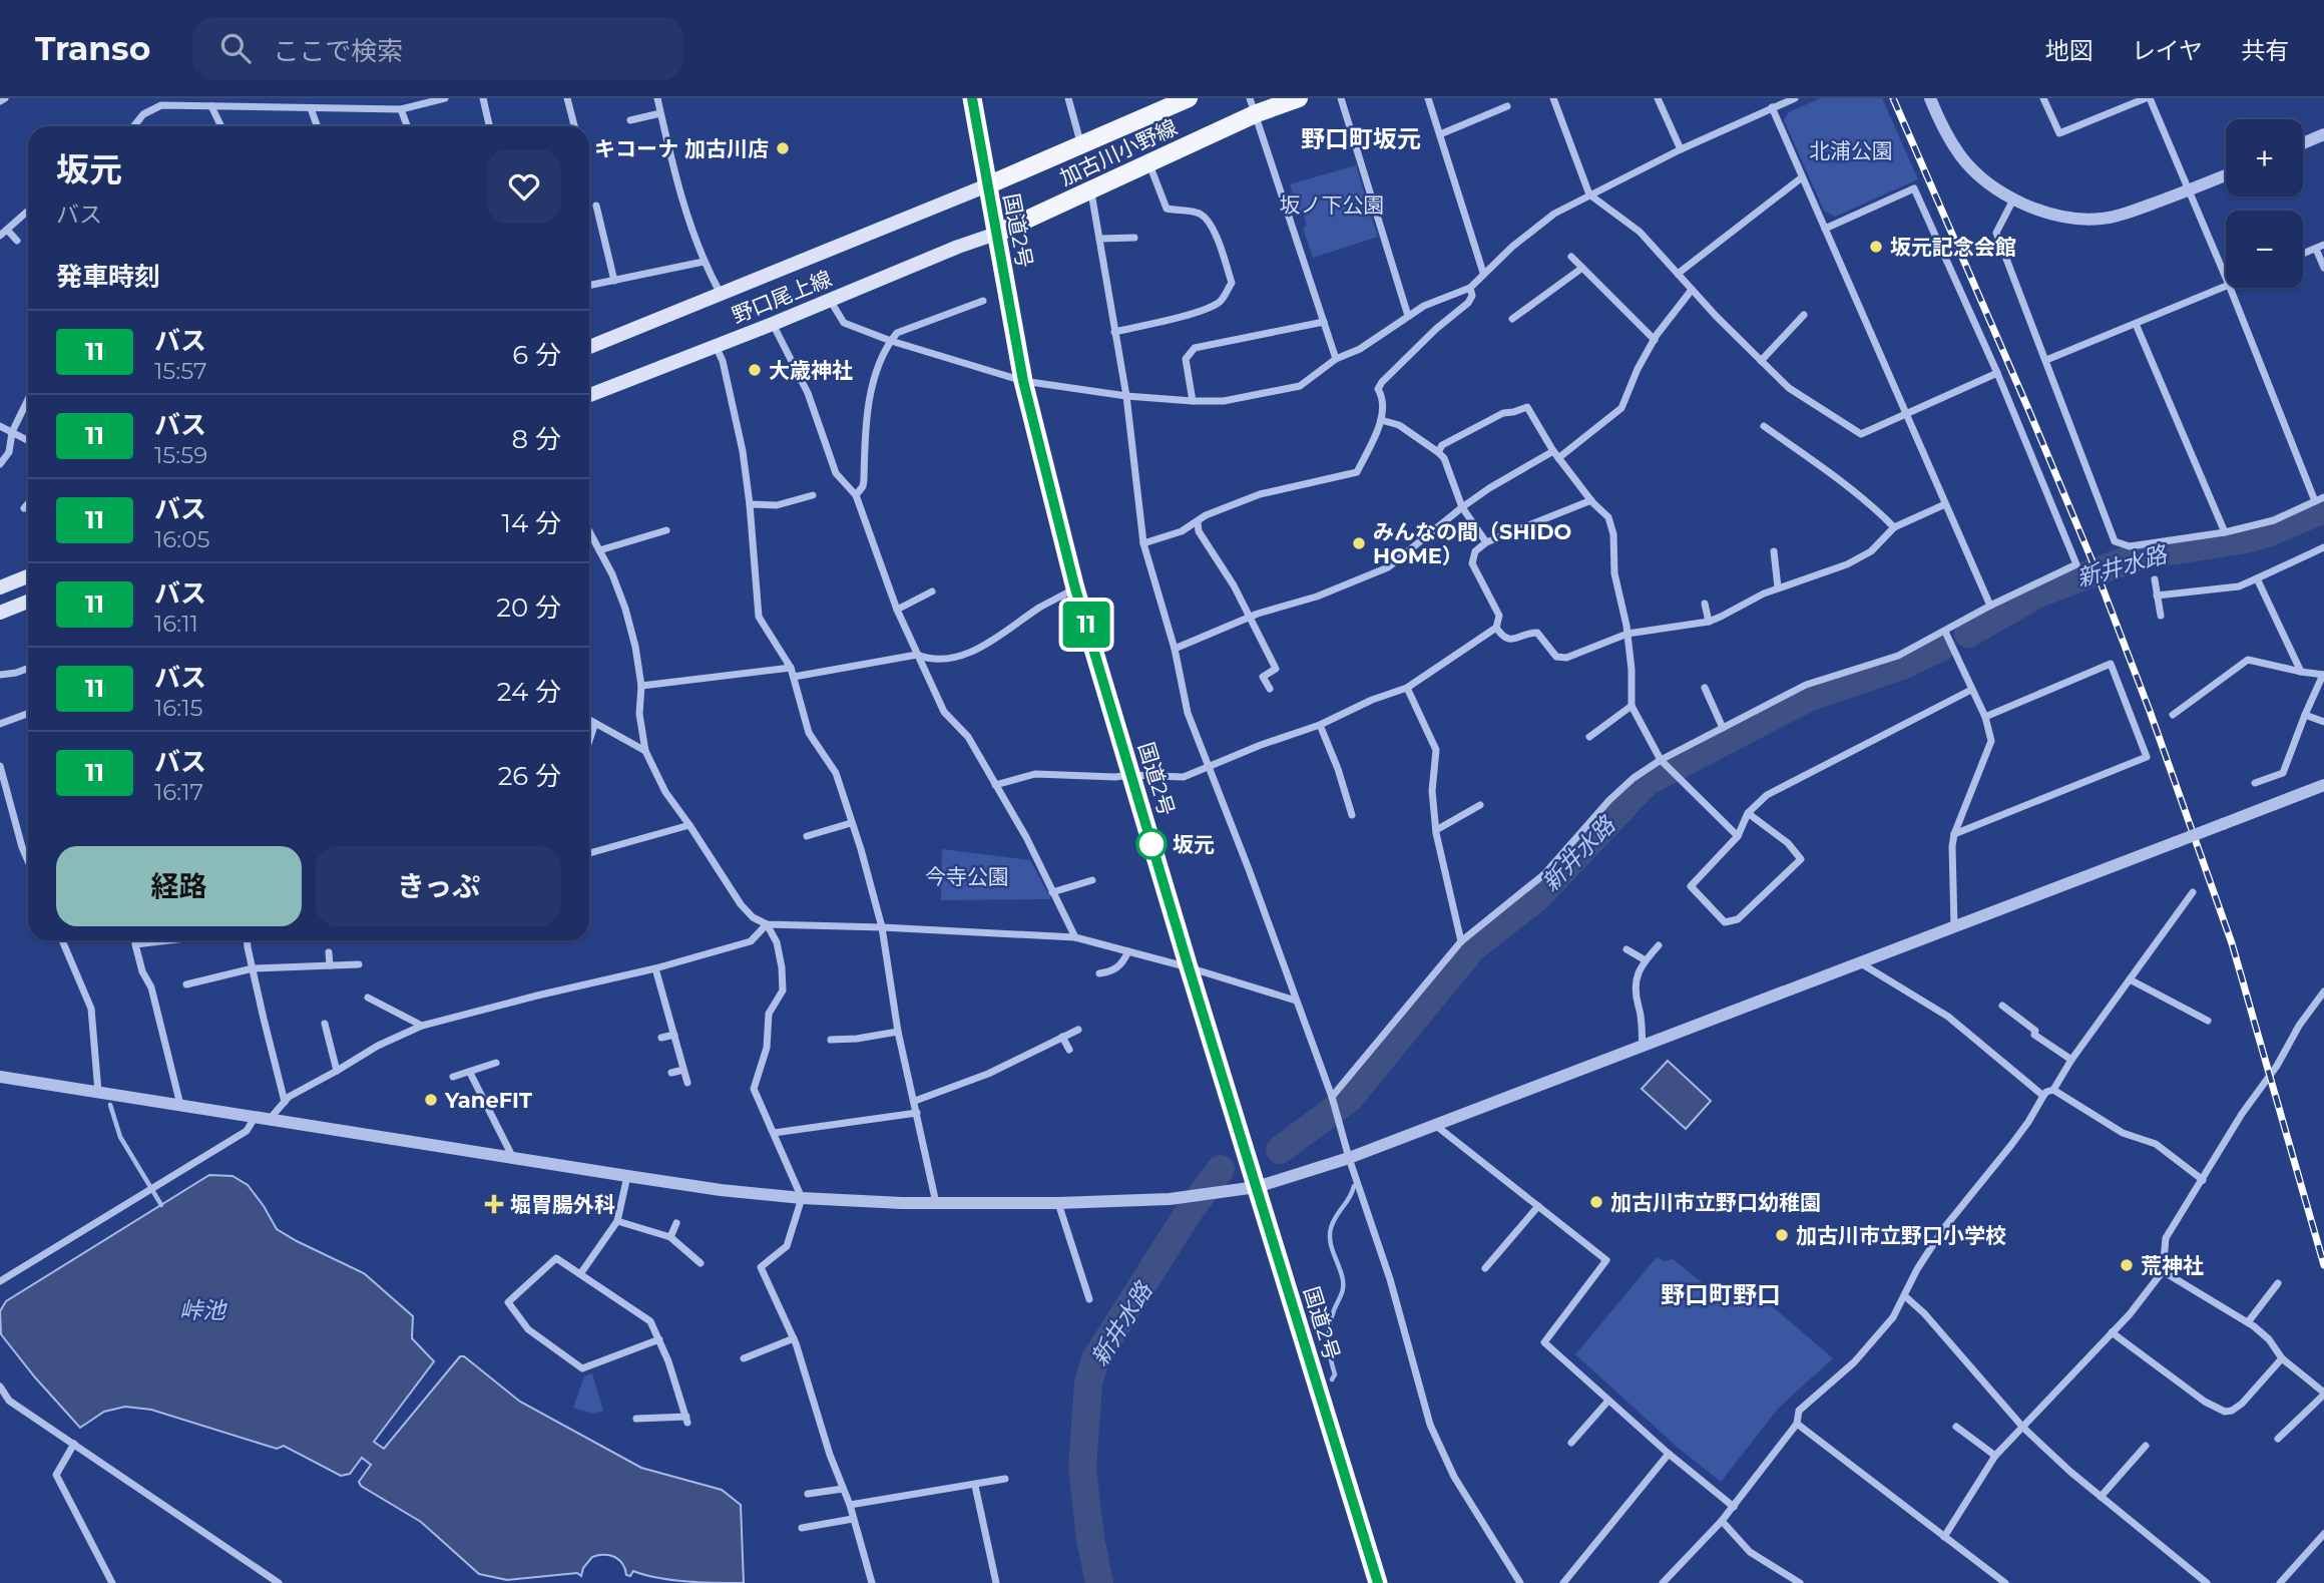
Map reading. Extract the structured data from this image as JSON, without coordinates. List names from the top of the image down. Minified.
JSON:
{"streets":{"highway":["国道2号"],"main road":["加古川小野線","野口尾上線"]},"crossings":[["加古川小野線","国道2号"],["加古川小野線","野口尾上線"],["国道2号","野口尾上線"]],"districts":["野口町坂元","野口町野口"],"water":["新井水路","峠池"],"parks":["北浦公園","坂ノ下公園","今寺公園"],"places":{"other":["キコーナ 加古川店","坂元記念会館","大歳神社","みんなの間（SHIDO HOME）","坂元","YaneFIT","加古川市立野口幼稚園","加古川市立野口小学校","荒神社"],"health":["堀胃腸外科"]},"lines":["bus line 11"],"page":{"header":"Transo","search":"ここで検索","nav":["地図","レイヤ","共有"],"on_map":"11","map_buttons":["+","−"],"heading":[["坂元","バス"],"発車時刻"],"list":[{"mark":"11","name":"バス","note":"15:57","value":"6 分"},{"mark":"11","name":"バス","note":"15:59","value":"8 分"},{"mark":"11","name":"バス","note":"16:05","value":"14 分"},{"mark":"11","name":"バス","note":"16:11","value":"20 分"},{"mark":"11","name":"バス","note":"16:15","value":"24 分"},{"mark":"11","name":"バス","note":"16:17","value":"26 分"}],"buttons":["経路","きっぷ"]}}
